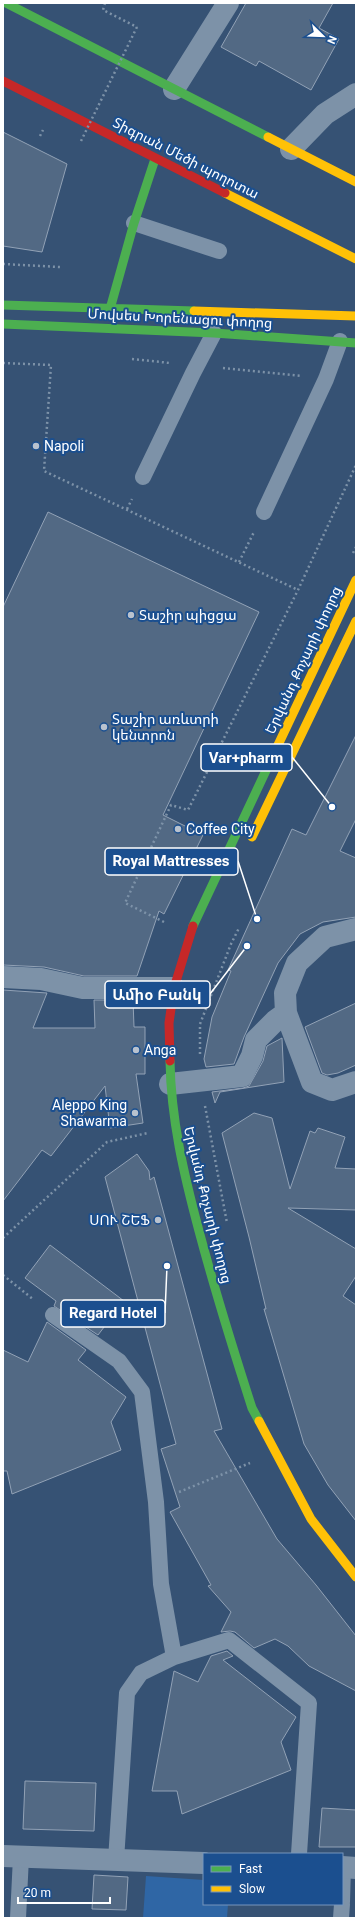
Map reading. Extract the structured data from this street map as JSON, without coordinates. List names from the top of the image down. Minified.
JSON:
{"streets":{"main road":["Տիգրան Մեծի պողոտա","Մովսես Խորենացու փողոց","Երվանդ Քոչարի փողոց"]},"places":["Napoli","Տաշիր պիցցա","Տաշիր առևտրի կենտրոն","Var+pharm","Coffee City","Royal Mattresses","Ամիօ Բանկ","Anga","Aleppo King Shawarma","ՍՈՒ ՇԵՖ","Regard Hotel"],"legend":["Fast","Slow"],"scale_bar":"20 m","north":"bottom right"}
